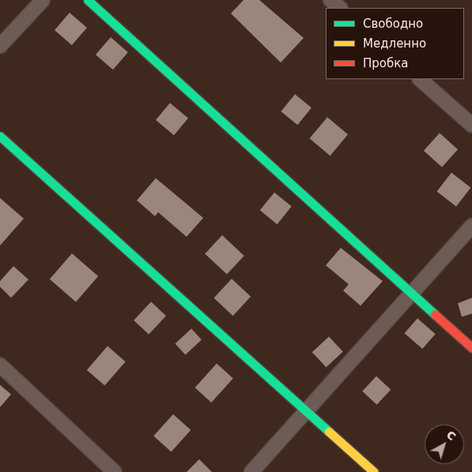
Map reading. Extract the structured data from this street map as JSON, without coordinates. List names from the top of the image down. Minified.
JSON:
{"legend":["Свободно","Медленно","Пробка"],"north":"top right"}
